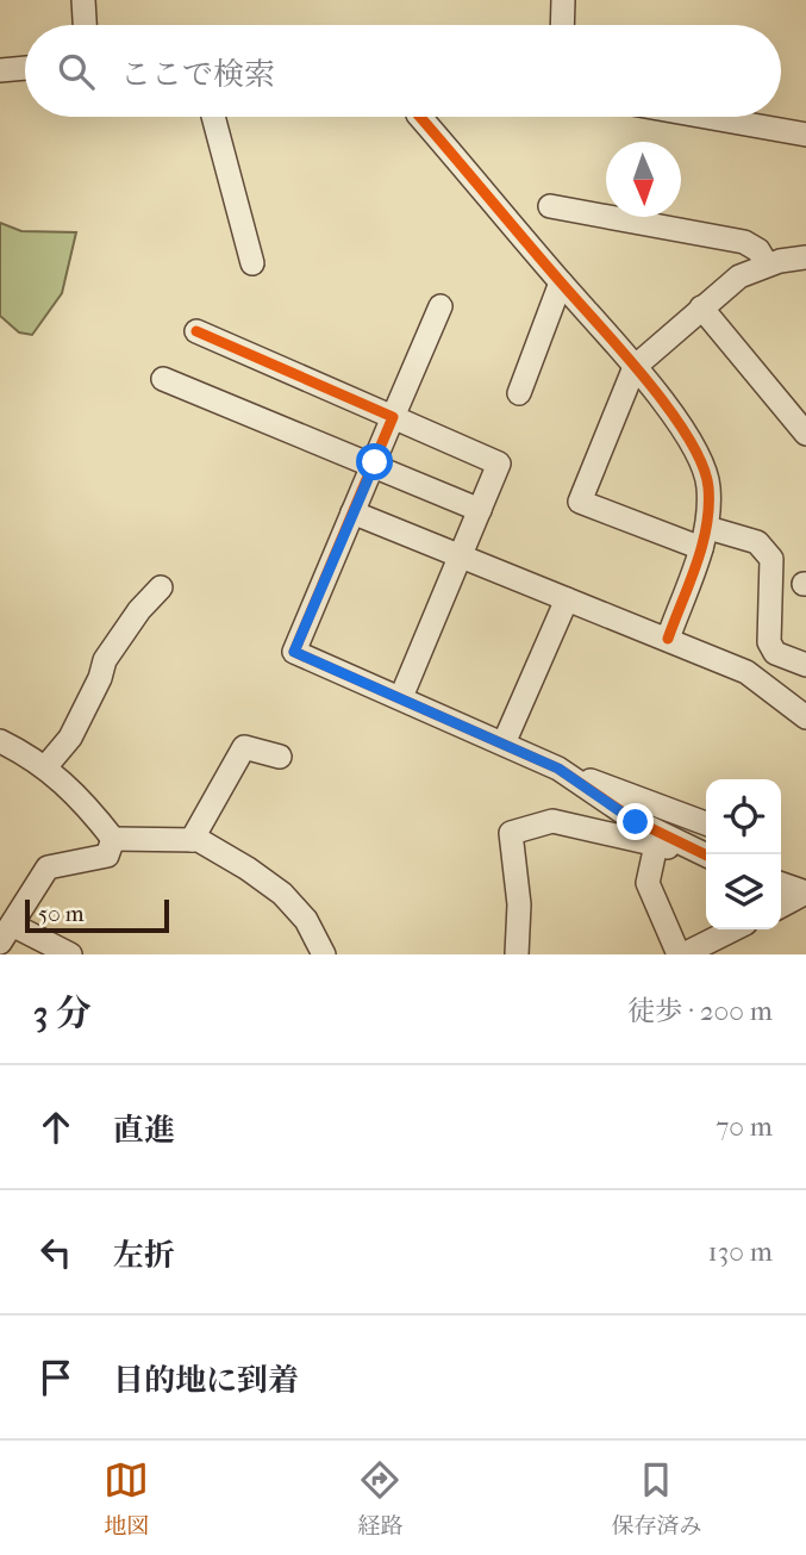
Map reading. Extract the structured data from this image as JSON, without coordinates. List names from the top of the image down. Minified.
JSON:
{"scale_bar":"50 m","north":"bottom","page":{"search":"ここで検索","scale":"50 m","heading":["3 分","徒歩 · 200 m"],"list":[["直進","70 m"],["左折","130 m"],"目的地に到着"],"nav":["地図","経路","保存済み"]}}
